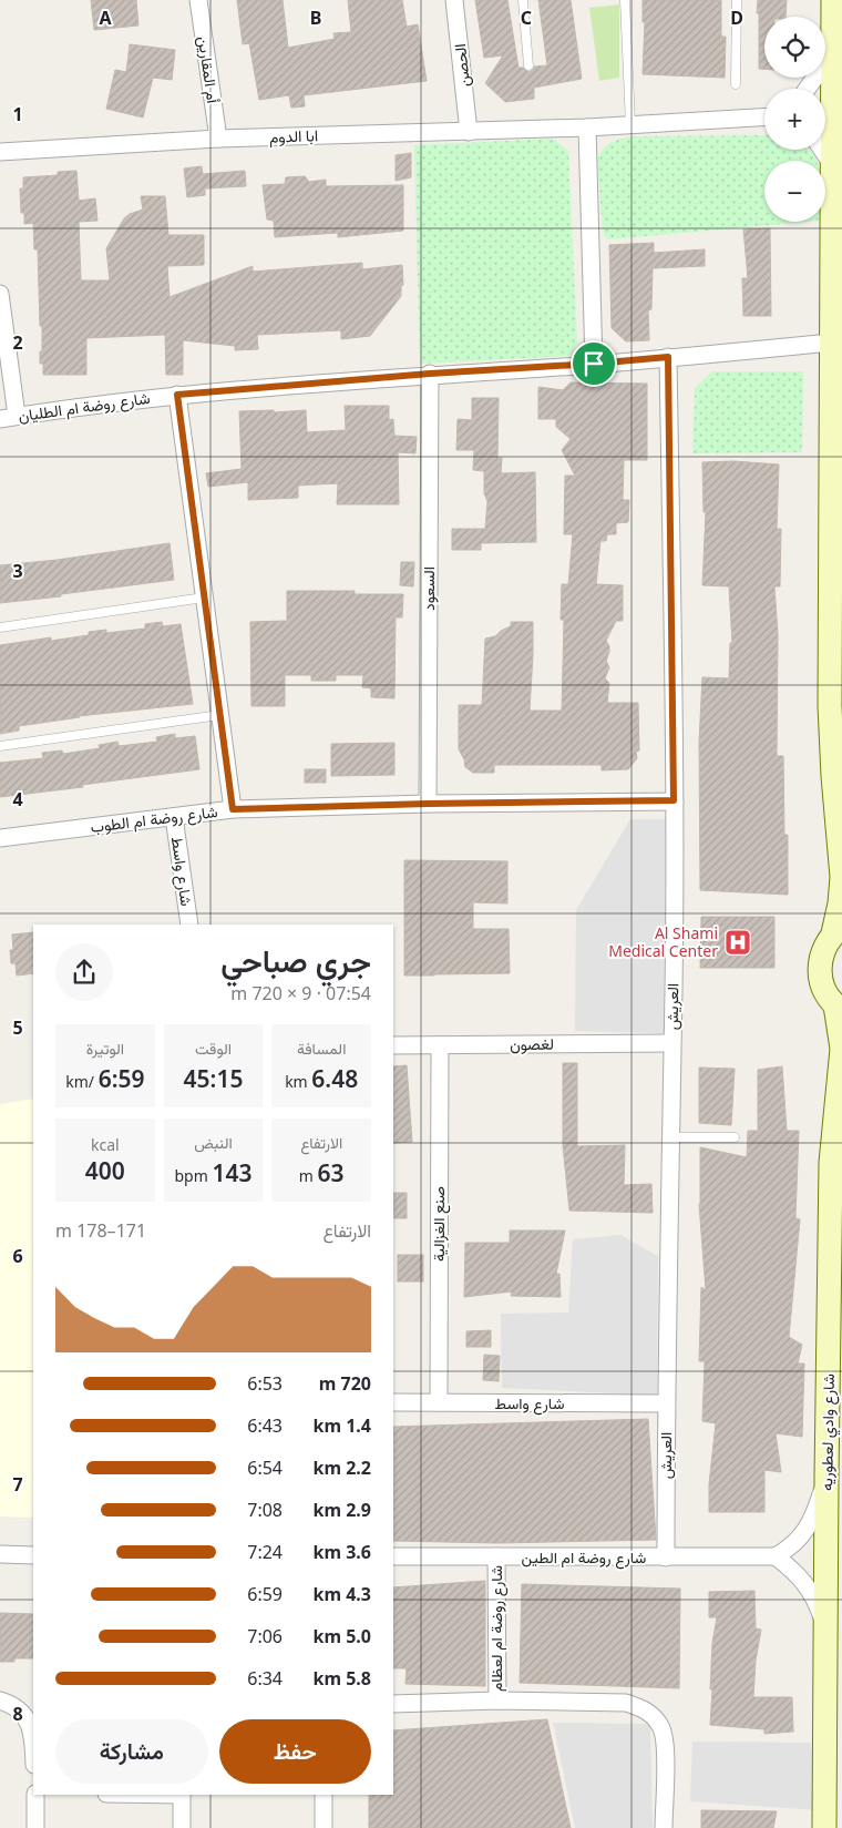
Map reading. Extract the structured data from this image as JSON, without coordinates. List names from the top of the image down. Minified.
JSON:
{"streets":{"street":["الحصن","أم المقارين","ابا الدوم","شارع روضة ام الطليان","السعود","شارع روضة ام الطوب","شارع واسط","العريش","لغصون","صنع الغزالية","شارع وادي لعطوريه","شارع روضة ام الطين","شارع روضة ام لعظام"]},"crossings":[["الحصن","ابا الدوم"],["أم المقارين","ابا الدوم"],["شارع روضة ام الطليان","السعود"],["شارع روضة ام الطليان","العريش"],["السعود","شارع روضة ام الطوب"],["شارع روضة ام الطوب","شارع واسط"],["شارع روضة ام الطوب","العريش"],["شارع واسط","العريش"],["شارع واسط","صنع الغزالية"],["العريش","لغصون"],["العريش","شارع روضة ام الطين"],["لغصون","صنع الغزالية"],["شارع روضة ام الطين","شارع روضة ام لعظام"]],"places":{"hospital":["Al Shami Medical Center"]},"page":{"map_buttons":["+","−"],"heading":["جري صباحي","07:54 · 9 × 720 m"],"stats":[["المسافة","6.48 km"],["الوقت","45:15"],["الوتيرة","6:59 /km"],["الارتفاع","63 m"],["النبض","143 bpm"],["kcal","400"]],"chart":["الارتفاع","171–178 m"],"list":[{"name":"720 m","note":"6:53"},{"name":"1.4 km","note":"6:43"},{"name":"2.2 km","note":"6:54"},{"name":"2.9 km","note":"7:08"},{"name":"3.6 km","note":"7:24"},{"name":"4.3 km","note":"6:59"},{"name":"5.0 km","note":"7:06"},{"name":"5.8 km","note":"6:34"}],"buttons":["حفظ","مشاركة"]},"grid":{"columns":["A","B","C","D"],"rows":["1","2","3","4","5","6","7","8"]}}
